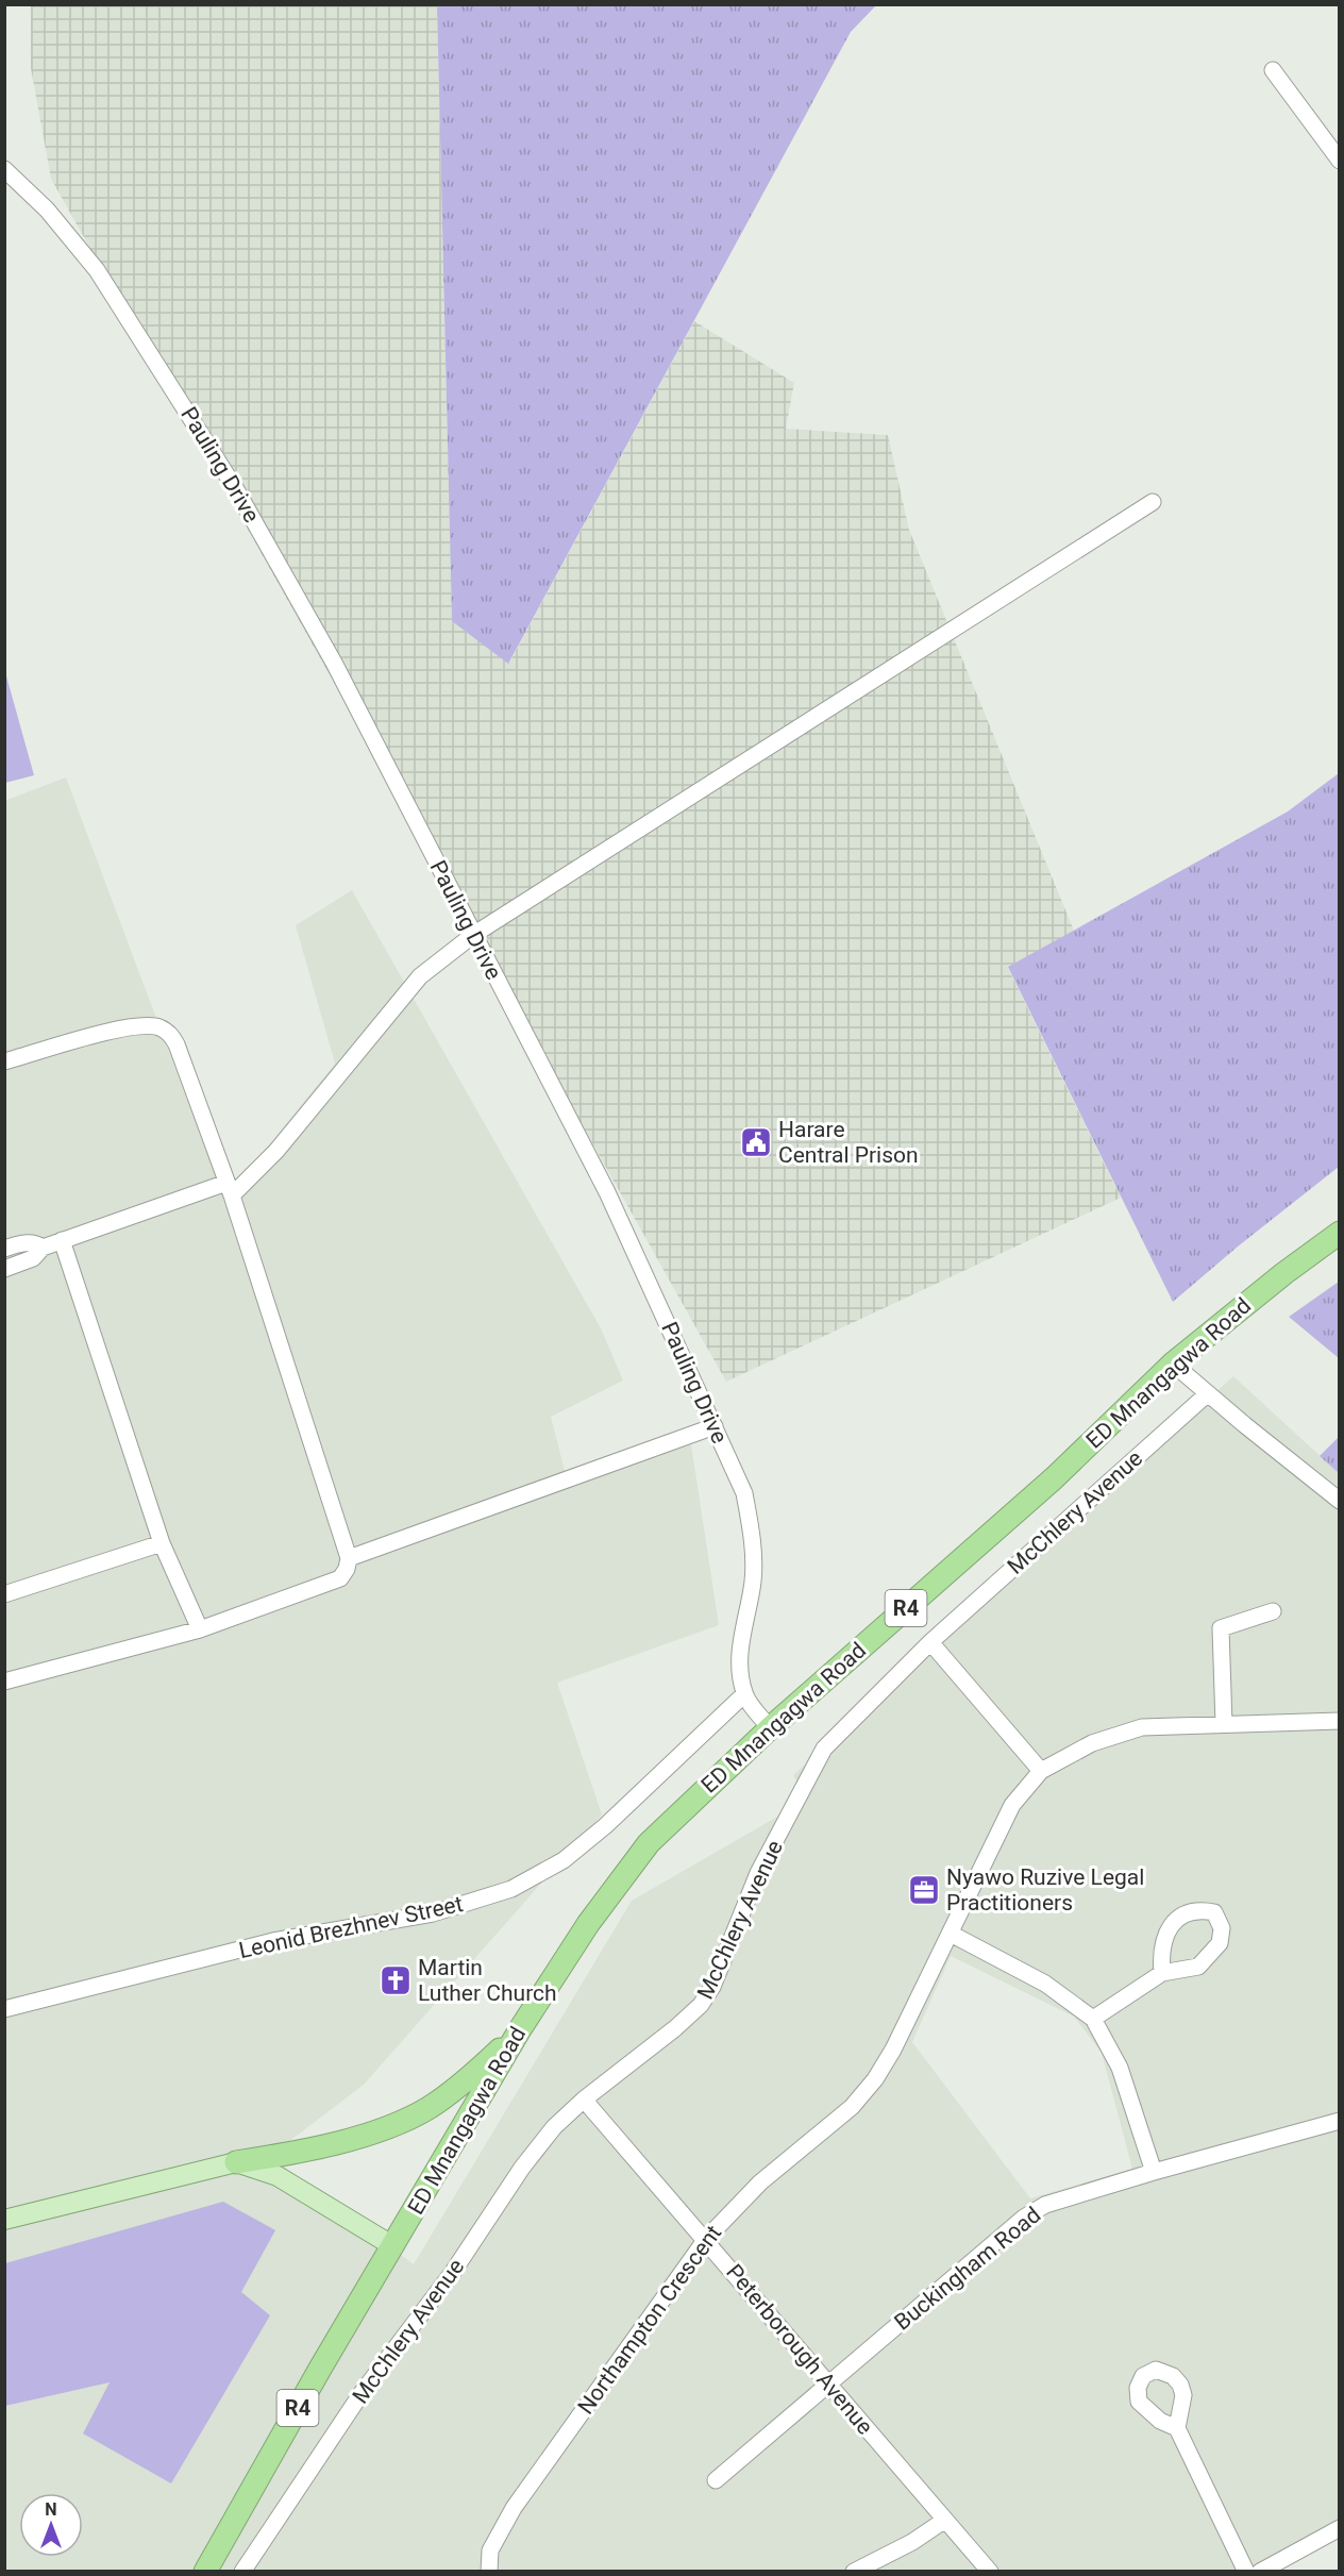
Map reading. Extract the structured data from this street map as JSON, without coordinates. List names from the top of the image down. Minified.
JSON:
{"streets":{"highway":["ED Mnangagwa Road","R4"],"street":["Pauling Drive","McChlery Avenue","Leonid Brezhnev Street","Buckingham Road","Northampton Crescent","Peterborough Avenue"]},"crossings":[["Pauling Drive","ED Mnangagwa Road"],["Pauling Drive","Leonid Brezhnev Street"],["ED Mnangagwa Road","R4"],["McChlery Avenue","Peterborough Avenue"],["Buckingham Road","Peterborough Avenue"],["Northampton Crescent","Peterborough Avenue"]],"places":{"public building":["Harare Central Prison"],"office":["Nyawo Ruzive Legal Practitioners"],"church":["Martin Luther Church"]},"north":"top"}
